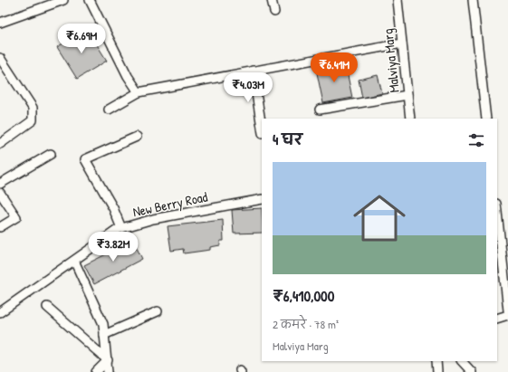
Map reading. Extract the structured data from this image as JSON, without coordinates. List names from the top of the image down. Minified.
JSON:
{"streets":{"street":["Malviya Marg","New Berry Road"]},"page":{"price":["₹6.69M","₹6.41M","₹4.03M","₹3.82M"],"heading":"4 घर","list":[{"name":"₹6,410,000","note":"2 कमरे · 78 m² · Malviya Marg"}]}}
